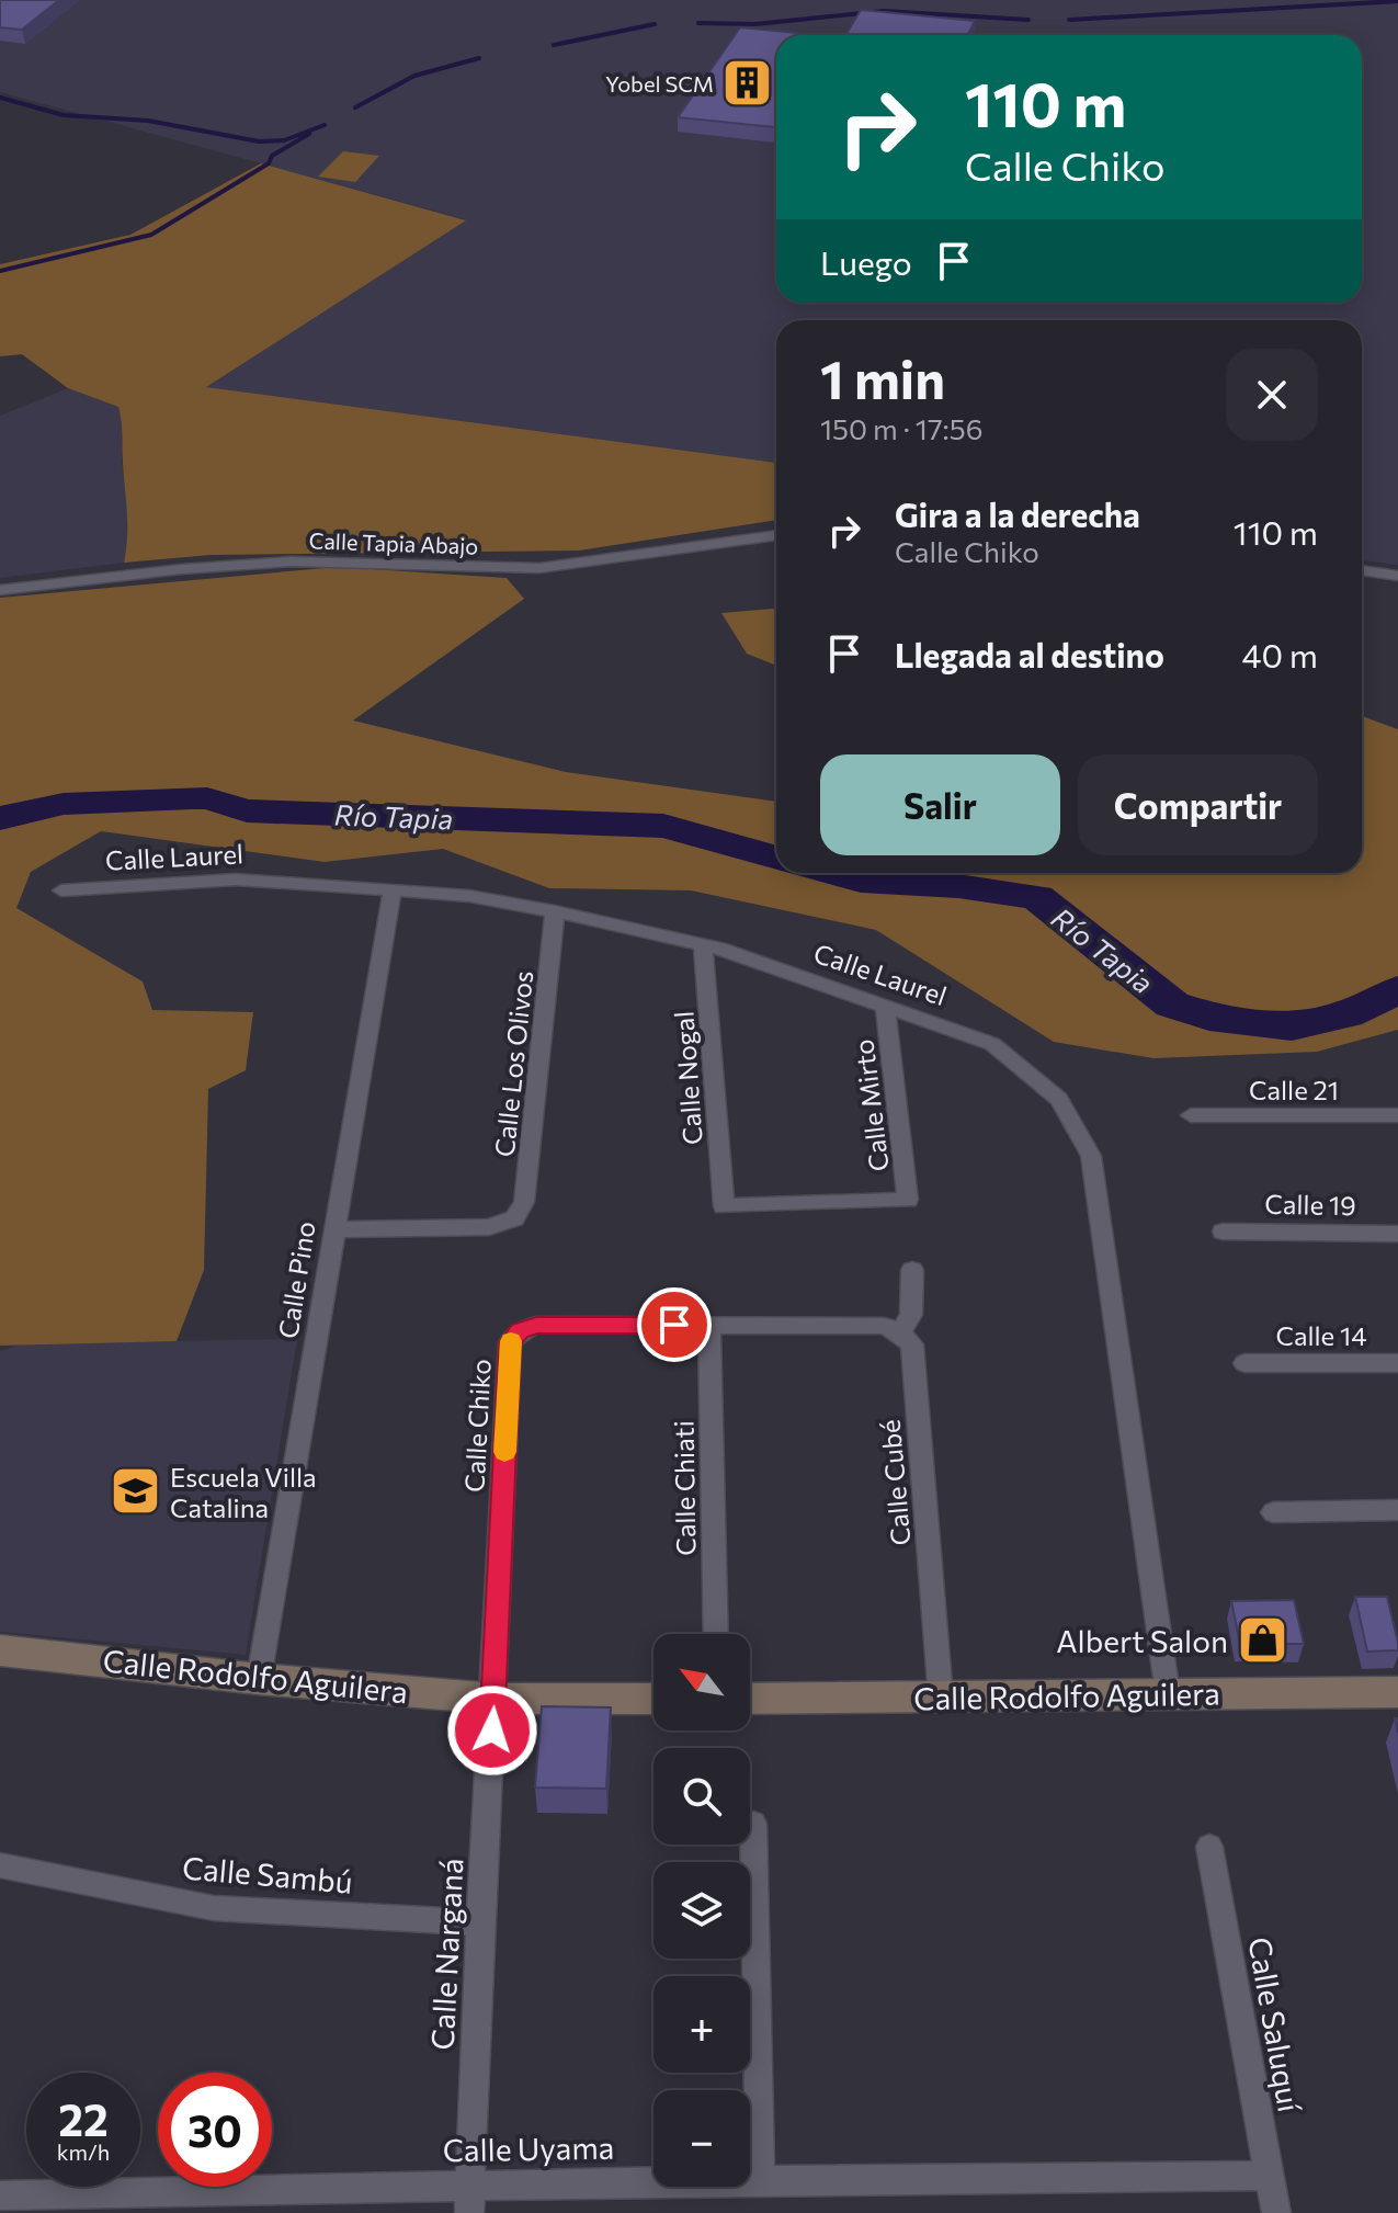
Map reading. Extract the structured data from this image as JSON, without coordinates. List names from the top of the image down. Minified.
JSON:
{"streets":{"street":["Calle Tapia Abajo","Calle Laurel","Calle Los Olivos","Calle Nogal","Calle 21","Calle Mirto","Calle 19","Calle Pino","Calle 14","Calle Chiko","Calle Cubé","Calle Chiati","Calle Rodolfo Aguilera","Calle Sambú","Calle Narganá","Calle Saluquí","Calle Uyama"]},"crossings":[["Calle Laurel","Calle Los Olivos"],["Calle Laurel","Calle Nogal"],["Calle Laurel","Calle Mirto"],["Calle Laurel","Calle Pino"],["Calle Laurel","Calle Rodolfo Aguilera"],["Calle Los Olivos","Calle Pino"],["Calle Nogal","Calle Mirto"],["Calle Pino","Calle Rodolfo Aguilera"],["Calle Chiko","Calle Cubé"],["Calle Chiko","Calle Chiati"],["Calle Chiko","Calle Rodolfo Aguilera"],["Calle Chiko","Calle Narganá"],["Calle Cubé","Calle Rodolfo Aguilera"],["Calle Rodolfo Aguilera","Calle Narganá"],["Calle Sambú","Calle Narganá"],["Calle Narganá","Calle Uyama"],["Calle Saluquí","Calle Uyama"]],"water":["Río Tapia"],"places":{"building":["Yobel SCM"],"school or university":["Escuela Villa Catalina"],"shop":["Albert Salon"]},"north":"top left","page":{"turn":["110 m","Calle Chiko"],"then":"Luego","heading":["1 min","150 m · 17:56"],"list":[{"name":"Gira a la derecha","note":"Calle Chiko","value":"110 m"},{"name":"Llegada al destino","value":"40 m"}],"buttons":["Salir","Compartir"],"map_buttons":["+","−"],"speed":"22 km/h","limit":"30"}}
